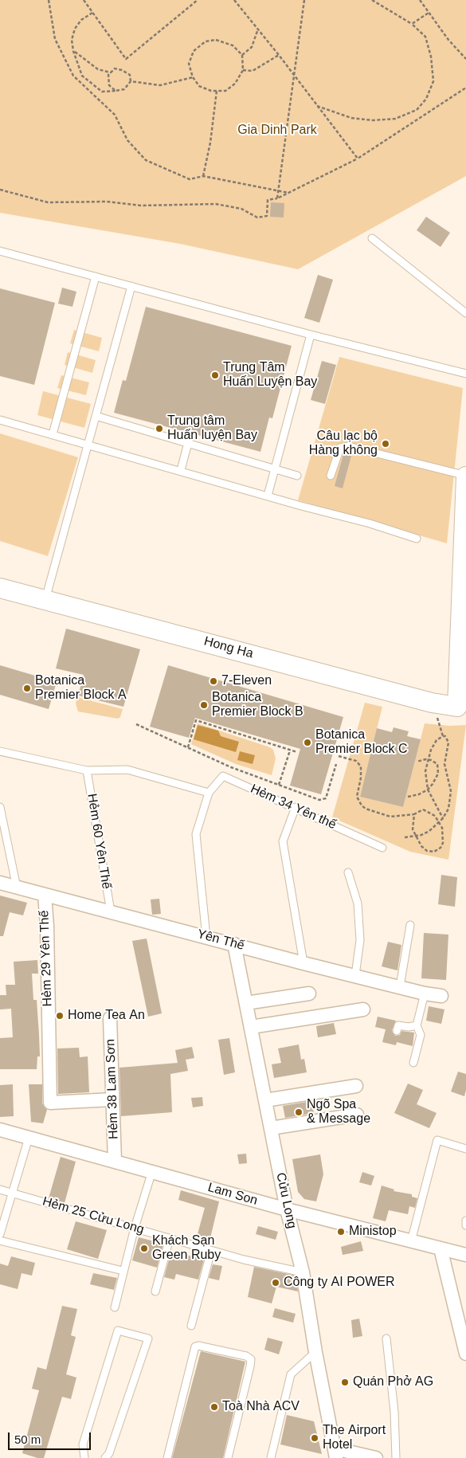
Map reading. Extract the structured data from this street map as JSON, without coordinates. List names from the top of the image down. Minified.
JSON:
{"streets":{"street":["Hong Ha","Yên Thế","Hẻm 29 Yên Thế","Hẻm 38 Lam Sơn","Lam Son","Cửu Long"],"lane":["Hẻm 34 Yên thế","Hẻm 60 Yên Thế","Hẻm 25 Cửu Long"]},"crossings":[["Hẻm 60 Yên Thế","Yên Thế"],["Yên Thế","Hẻm 29 Yên Thế"],["Yên Thế","Cửu Long"],["Hẻm 29 Yên Thế","Hẻm 38 Lam Sơn"],["Hẻm 38 Lam Sơn","Lam Son"],["Lam Son","Cửu Long"],["Cửu Long","Hẻm 25 Cửu Long"]],"parks":["Gia Dinh Park"],"places":["Trung Tâm Huấn Luyện Bay","Trung tâm Huấn luyện Bay","Câu lạc bộ Hàng không","7-Eleven","Botanica Premier Block A","Botanica Premier Block B","Botanica Premier Block C","Home Tea An","Ngõ Spa & Message","Ministop","Khách Sạn Green Ruby","Công ty AI POWER","Quán Phở AG","Toà Nhà ACV","The Airport Hotel"],"scale_bar":"50 m"}
